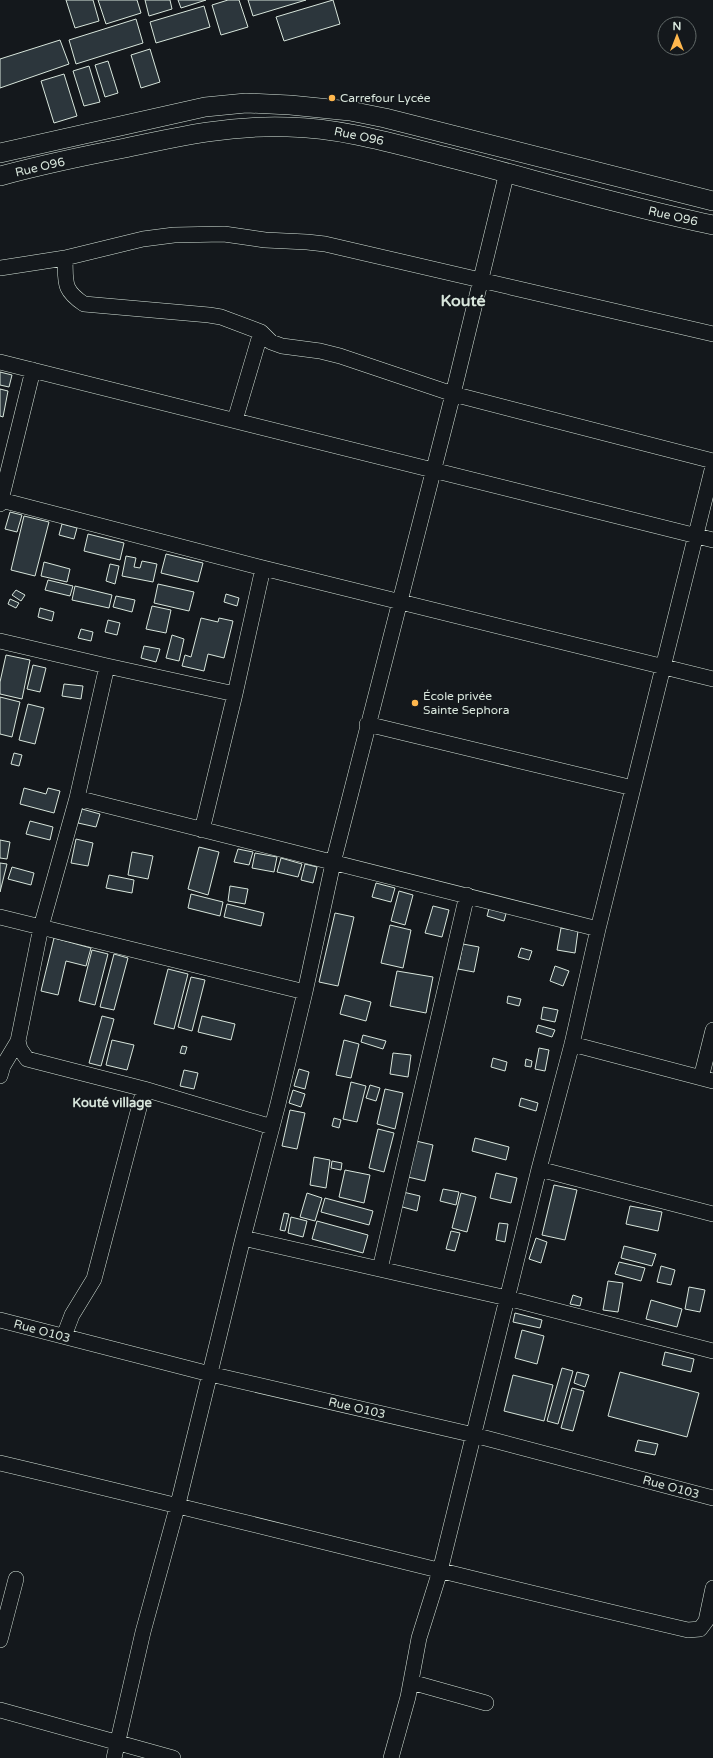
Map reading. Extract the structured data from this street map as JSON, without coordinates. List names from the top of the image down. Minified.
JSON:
{"streets":{"main road":["Rue O96"],"street":["Rue O103"]},"districts":["Kouté","Kouté village"],"places":["Carrefour Lycée","École privée Sainte Sephora"],"north":"top"}
